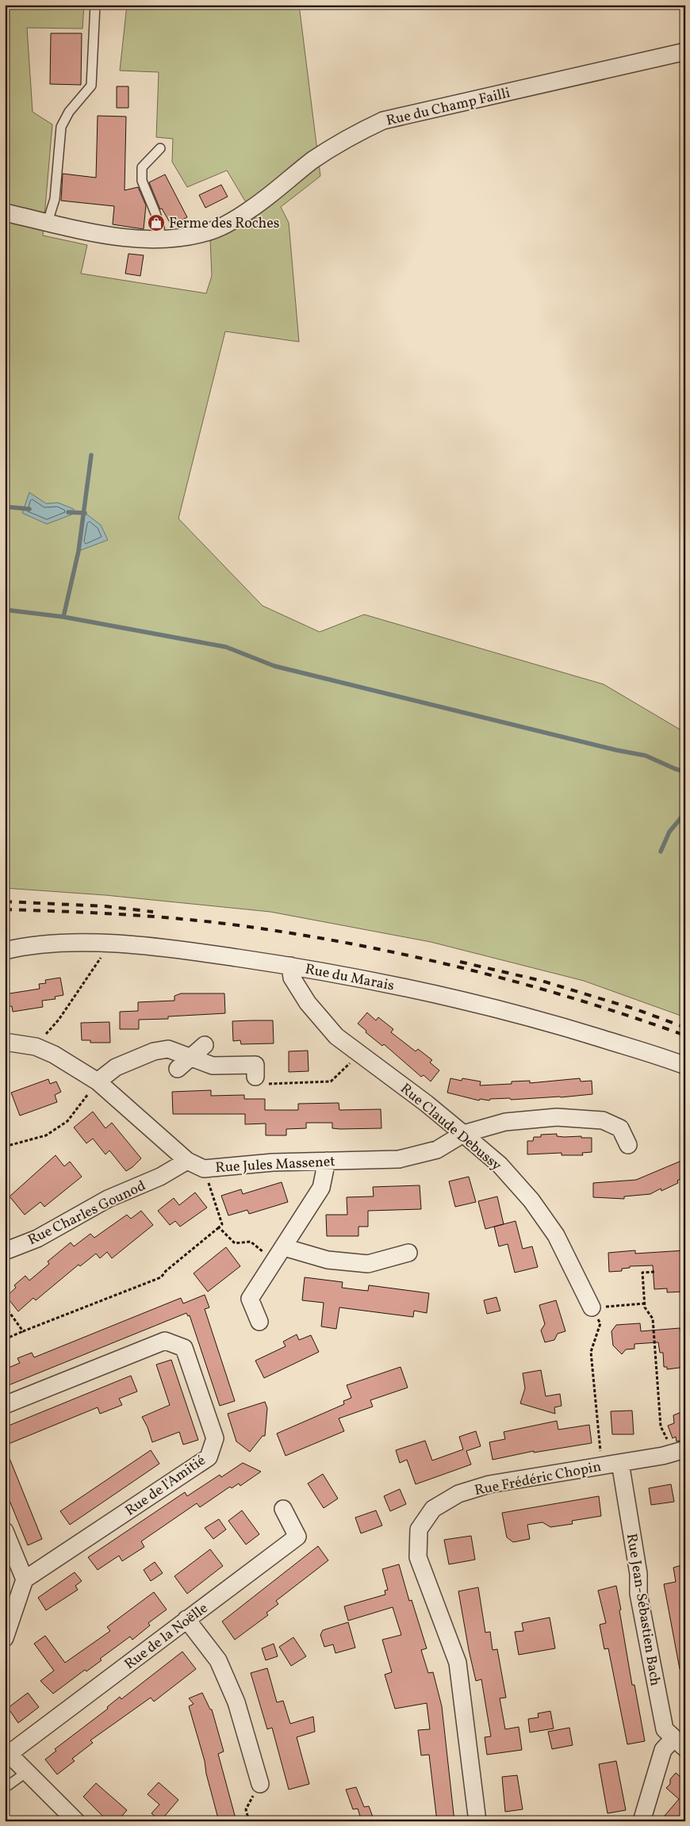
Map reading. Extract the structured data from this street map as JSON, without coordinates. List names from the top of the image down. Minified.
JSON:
{"streets":{"street":["Rue du Champ Failli","Rue du Marais","Rue Claude Debussy","Rue Jules Massenet","Rue Charles Gounod","Rue Frédéric Chopin","Rue de l'Amitié","Rue Jean-Sébastien Bach","Rue de la Noëlle"]},"crossings":[["Rue du Marais","Rue Claude Debussy"],["Rue Claude Debussy","Rue Jules Massenet"],["Rue Jules Massenet","Rue Charles Gounod"],["Rue Frédéric Chopin","Rue Jean-Sébastien Bach"]],"places":{"shop":["Ferme des Roches"]}}
